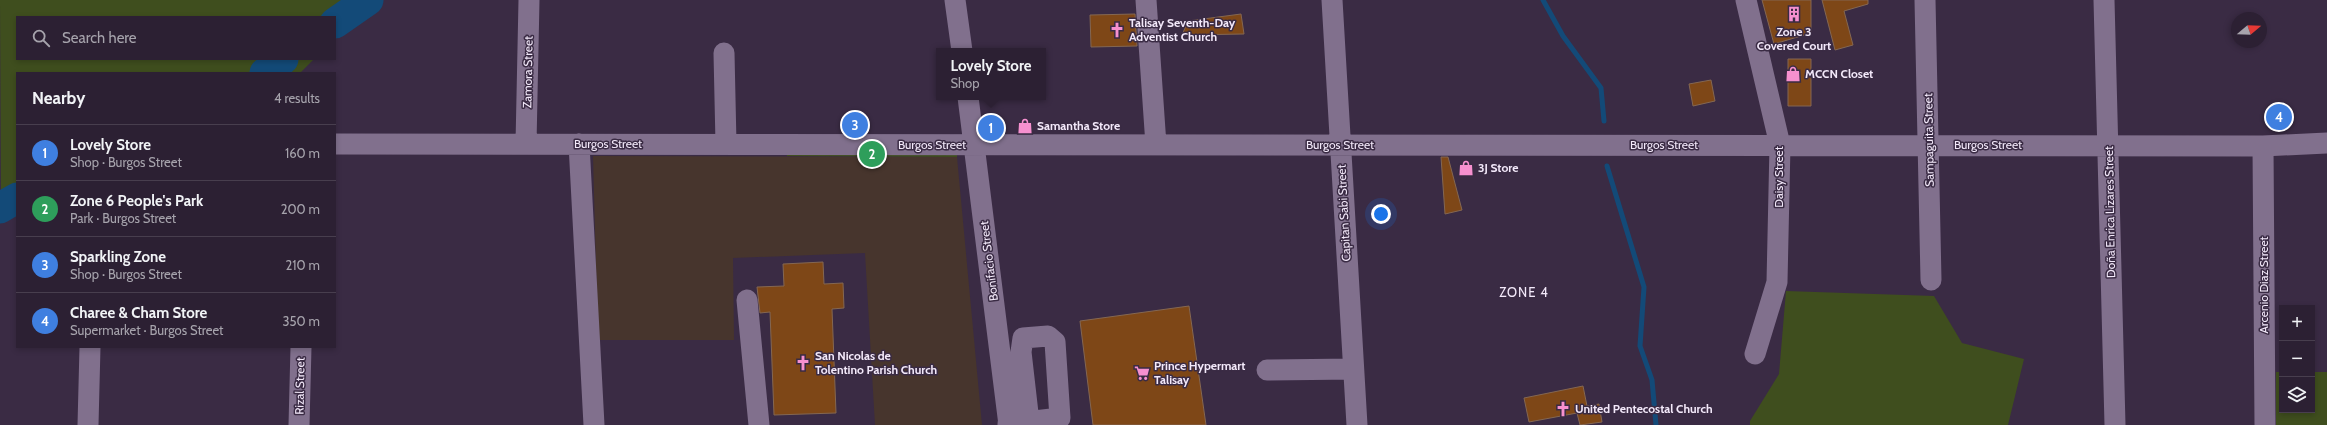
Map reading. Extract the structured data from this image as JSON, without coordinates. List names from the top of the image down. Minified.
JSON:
{"streets":{"street":["Zamora Street","Sampaguita Street","Burgos Street","Daisy Street","Doña Enrica Lizares Street","Capitan Sabi Street","Bonifacio Street","Arcenio Diaz Street","Rizal Street"]},"crossings":[["Zamora Street","Burgos Street"],["Sampaguita Street","Burgos Street"],["Burgos Street","Daisy Street"],["Burgos Street","Doña Enrica Lizares Street"],["Burgos Street","Capitan Sabi Street"],["Burgos Street","Bonifacio Street"],["Burgos Street","Arcenio Diaz Street"]],"districts":["ZONE 4"],"places":{"building":["Zone 3 Covered Court"],"church":["Talisay Seventh-Day Adventist Church","San Nicolas de Tolentino Parish Church","United Pentecostal Church"],"shop":["MCCN Closet","Samantha Store","3J Store"],"supermarket":["Prince Hypermart Talisay"]},"north":"right","page":{"search":"Search here","popup":["Lovely Store","Shop"],"heading":["Nearby","4 results"],"pins":["4","3","1","2"],"list":[{"mark":"1","name":"Lovely Store","note":"Shop · Burgos Street","value":"160 m"},{"mark":"2","name":"Zone 6 People's Park","note":"Park · Burgos Street","value":"200 m"},{"mark":"3","name":"Sparkling Zone","note":"Shop · Burgos Street","value":"210 m"},{"mark":"4","name":"Charee & Cham Store","note":"Supermarket · Burgos Street","value":"350 m"}],"map_buttons":["+","−"]}}
